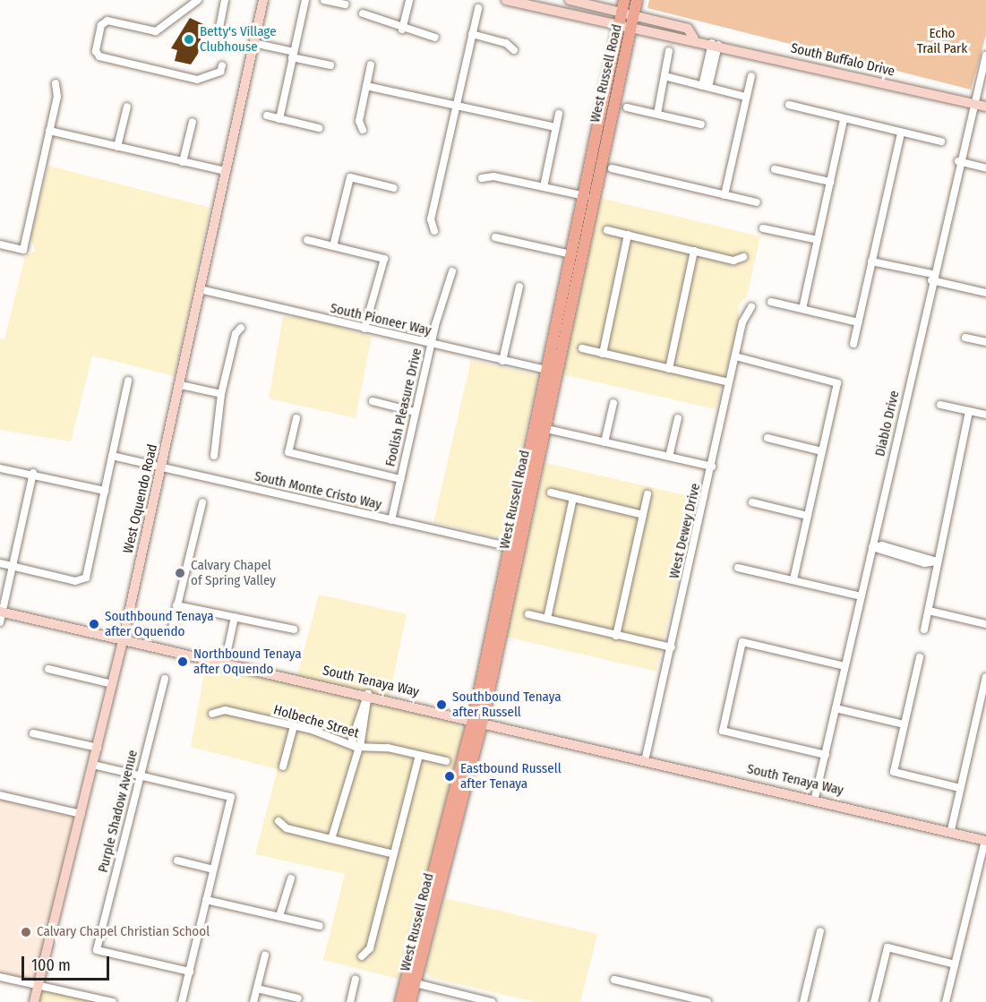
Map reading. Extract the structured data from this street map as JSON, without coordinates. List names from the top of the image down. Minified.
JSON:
{"streets":{"main road":["West Russell Road"],"street":["South Buffalo Drive","South Pioneer Way","Foolish Pleasure Drive","Diablo Drive","South Monte Cristo Way","West Oquendo Road","West Dewey Drive","South Tenaya Way","Holbeche Street","Purple Shadow Avenue"]},"crossings":[["South Buffalo Drive","West Russell Road"],["South Buffalo Drive","Diablo Drive"],["West Russell Road","South Pioneer Way"],["West Russell Road","South Monte Cristo Way"],["West Russell Road","South Tenaya Way"],["South Pioneer Way","Foolish Pleasure Drive"],["South Pioneer Way","West Oquendo Road"],["Foolish Pleasure Drive","South Monte Cristo Way"],["Diablo Drive","South Tenaya Way"],["South Monte Cristo Way","West Oquendo Road"],["West Oquendo Road","South Tenaya Way"],["West Dewey Drive","South Tenaya Way"]],"parks":["Echo Trail Park"],"places":["Betty's Village Clubhouse","Calvary Chapel of Spring Valley","Southbound Tenaya after Oquendo","Northbound Tenaya after Oquendo","Southbound Tenaya after Russell","Eastbound Russell after Tenaya","Calvary Chapel Christian School"],"scale_bar":"100 m"}
